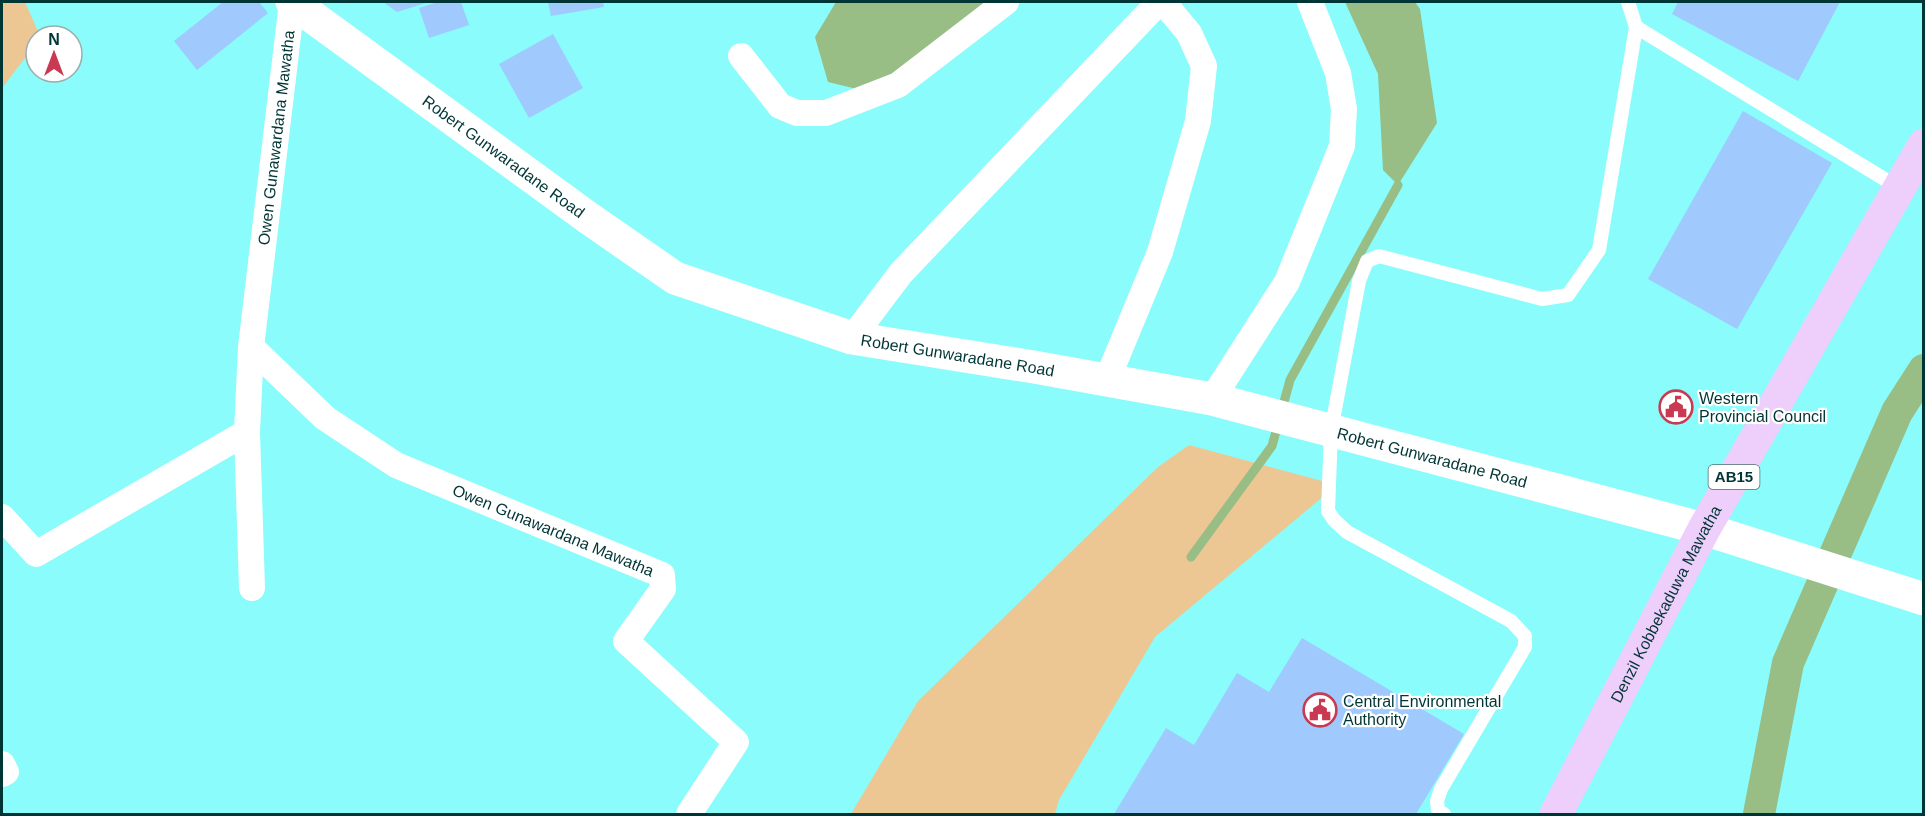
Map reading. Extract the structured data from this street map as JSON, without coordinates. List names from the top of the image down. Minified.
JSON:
{"streets":{"main road":["AB15","Denzil Kobbekaduwa Mawatha"],"street":["Owen Gunawardana Mawatha","Robert Gunwaradane Road"]},"crossings":[["Owen Gunawardana Mawatha","Robert Gunwaradane Road"],["Robert Gunwaradane Road","Denzil Kobbekaduwa Mawatha"]],"places":{"public building":["Western Provincial Council","Central Environmental Authority"]},"north":"top"}
